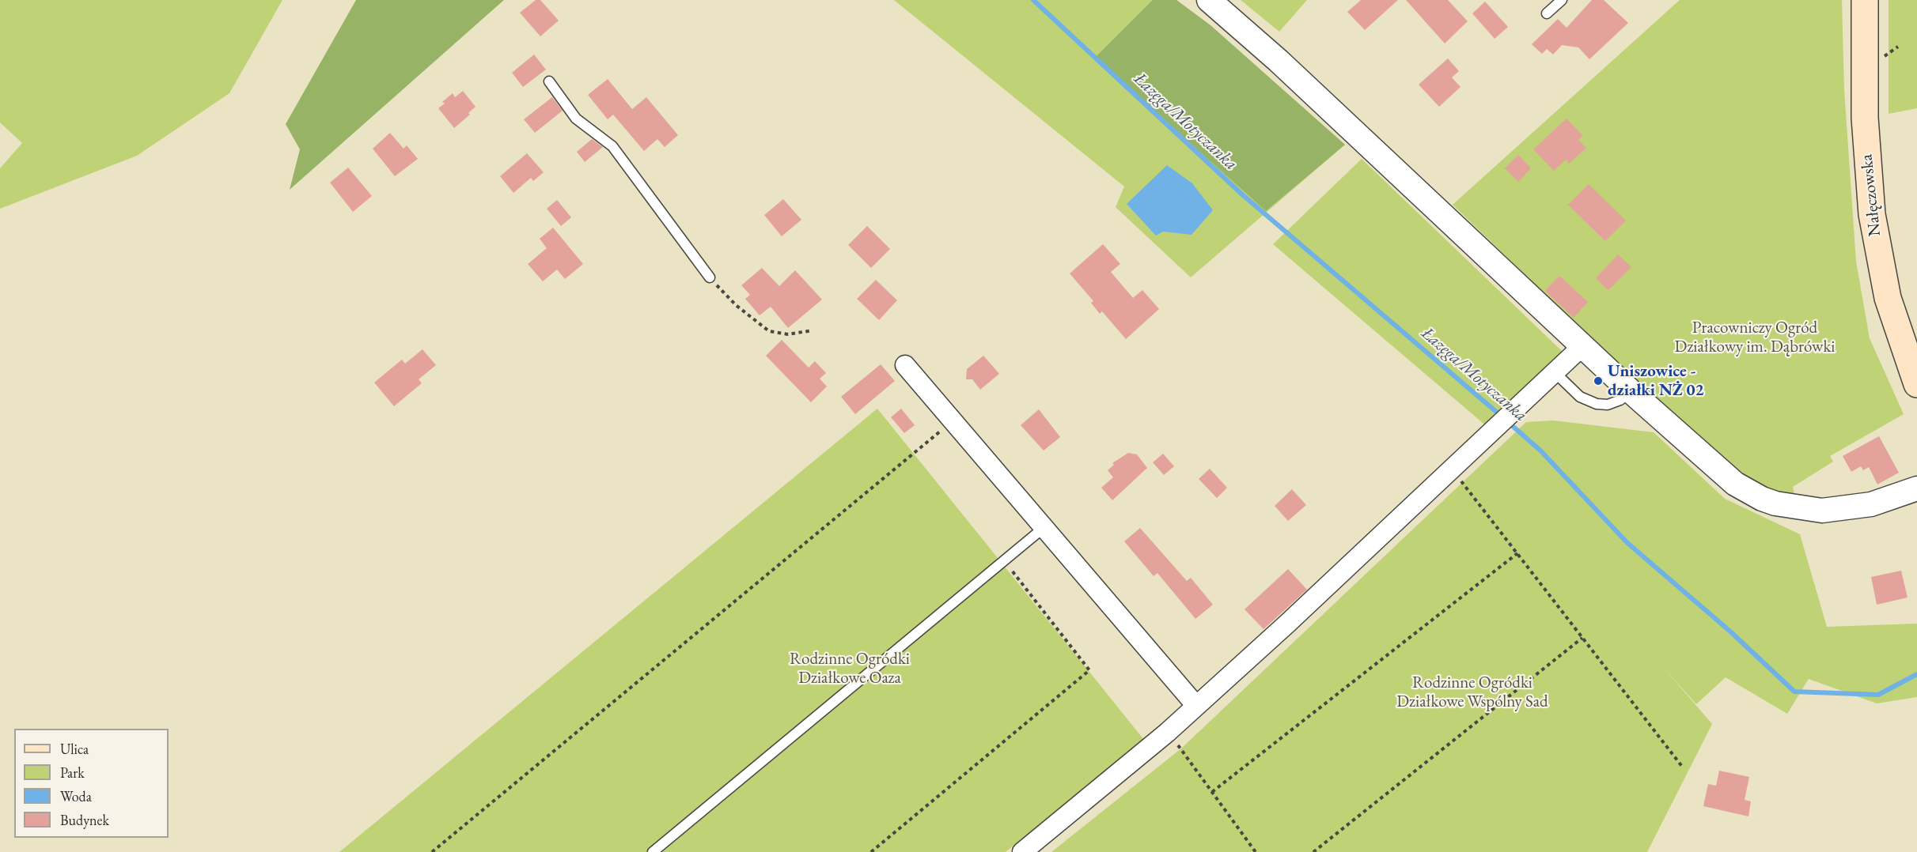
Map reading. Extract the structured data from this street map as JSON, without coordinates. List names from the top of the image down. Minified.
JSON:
{"streets":{"main road":["Nałęczowska"]},"water":["Łazęga/Motyczanka"],"parks":["Pracowniczy Ogród Działkowy im. Dąbrówki","Rodzinne Ogródki Działkowe Oaza","Rodzinne Ogródki Działkowe Wspólny Sad"],"places":["Uniszowice - działki NŻ 02"],"legend":["Ulica","Park","Woda","Budynek"]}
